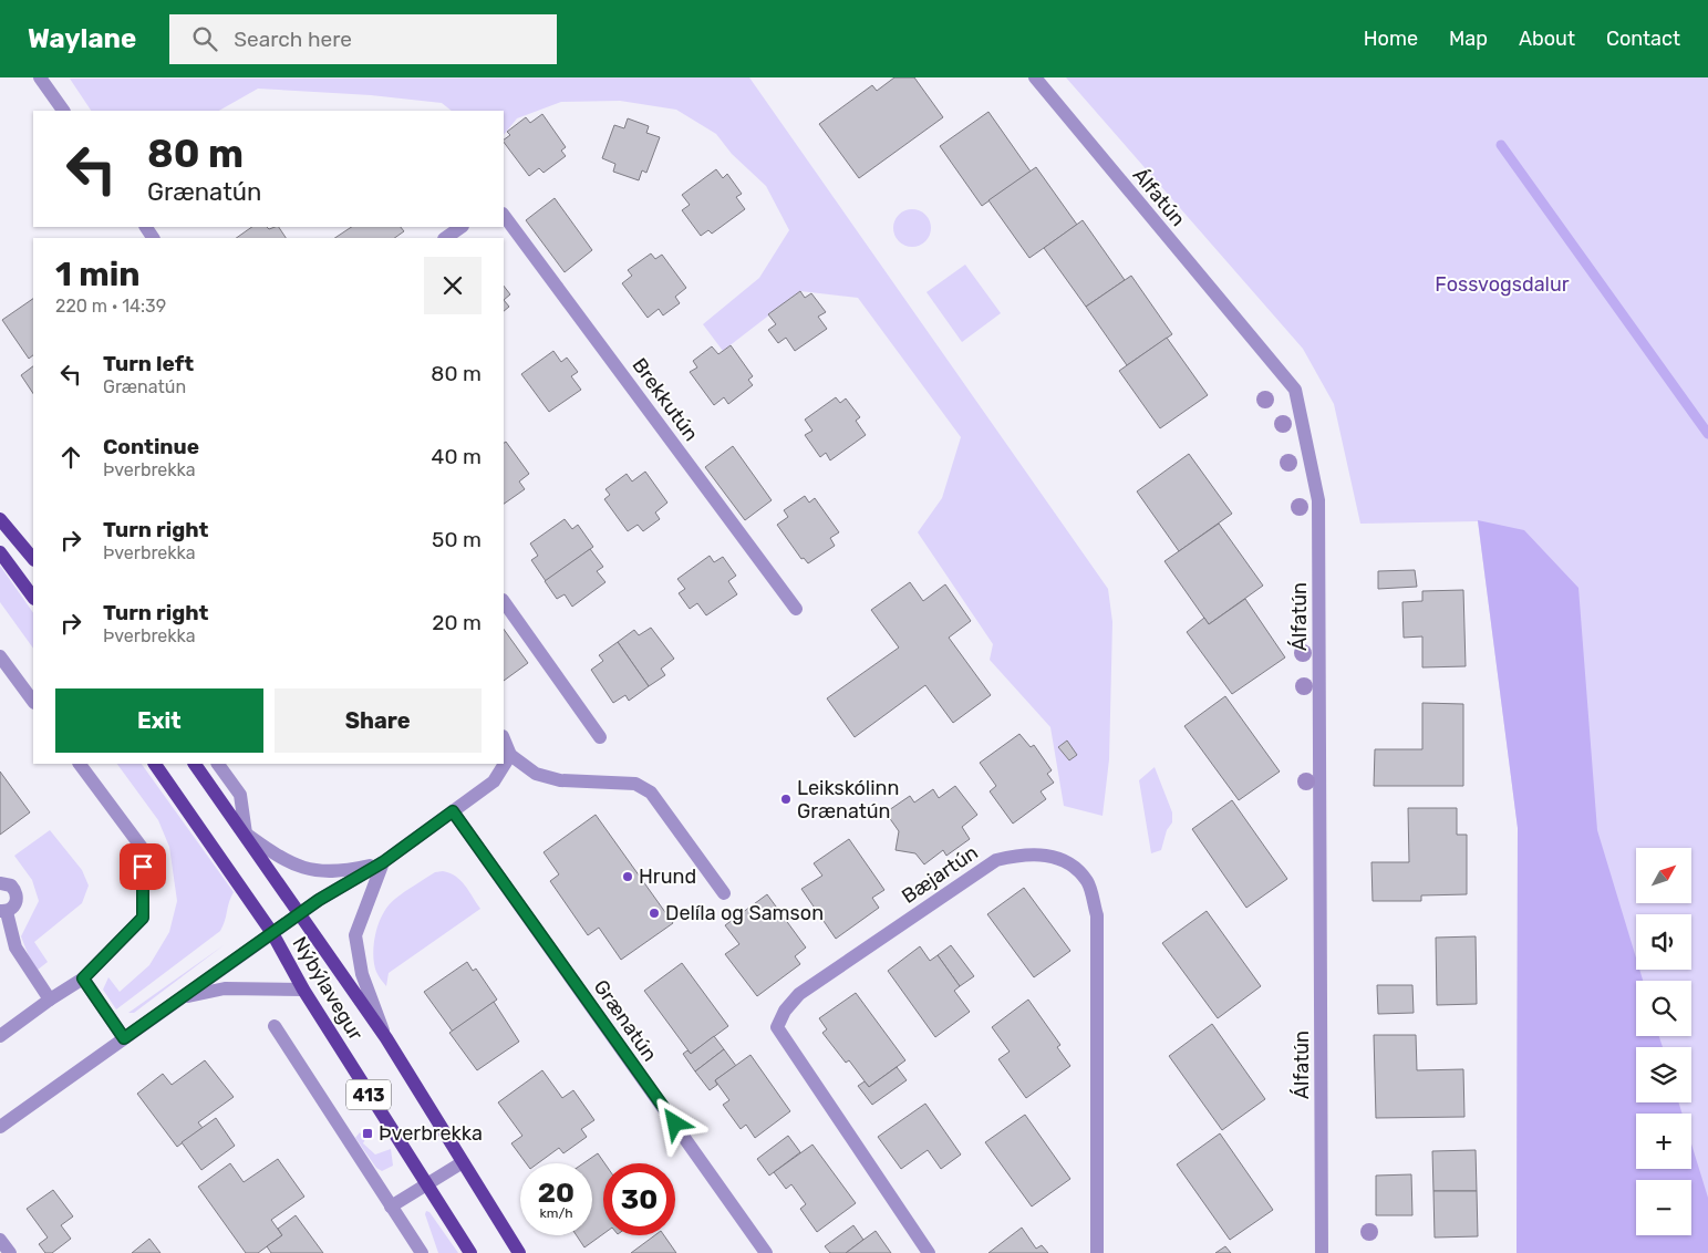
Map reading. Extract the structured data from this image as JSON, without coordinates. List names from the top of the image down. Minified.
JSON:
{"streets":{"main road":["Nýbýlavegur","413"],"street":["Álfatún","Brekkutún","Bæjartún","Grænatún"]},"parks":["Fossvogsdalur"],"places":{"other":["Leikskólinn Grænatún","Hrund","Delíla og Samson"],"transit":["Þverbrekka"]},"north":"top right","page":{"header":"Waylane","search":"Search here","nav":["Home","Map","About","Contact"],"turn":["80 m","Grænatún"],"heading":["1 min","220 m · 14:39"],"list":[{"name":"Turn left","note":"Grænatún","value":"80 m"},{"name":"Continue","note":"Þverbrekka","value":"40 m"},{"name":"Turn right","note":"Þverbrekka","value":"50 m"},{"name":"Turn right","note":"Þverbrekka","value":"20 m"}],"buttons":["Exit","Share"],"map_buttons":["+","−"],"speed":"20 km/h","limit":"30"}}
